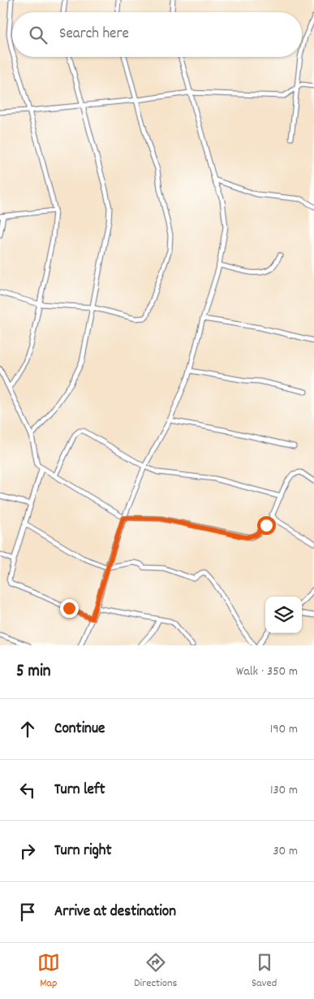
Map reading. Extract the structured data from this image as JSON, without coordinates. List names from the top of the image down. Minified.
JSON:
{"page":{"search":"Search here","heading":["5 min","Walk · 350 m"],"list":[["Continue","190 m"],["Turn left","130 m"],["Turn right","30 m"],"Arrive at destination"],"nav":["Map","Directions","Saved"]}}
